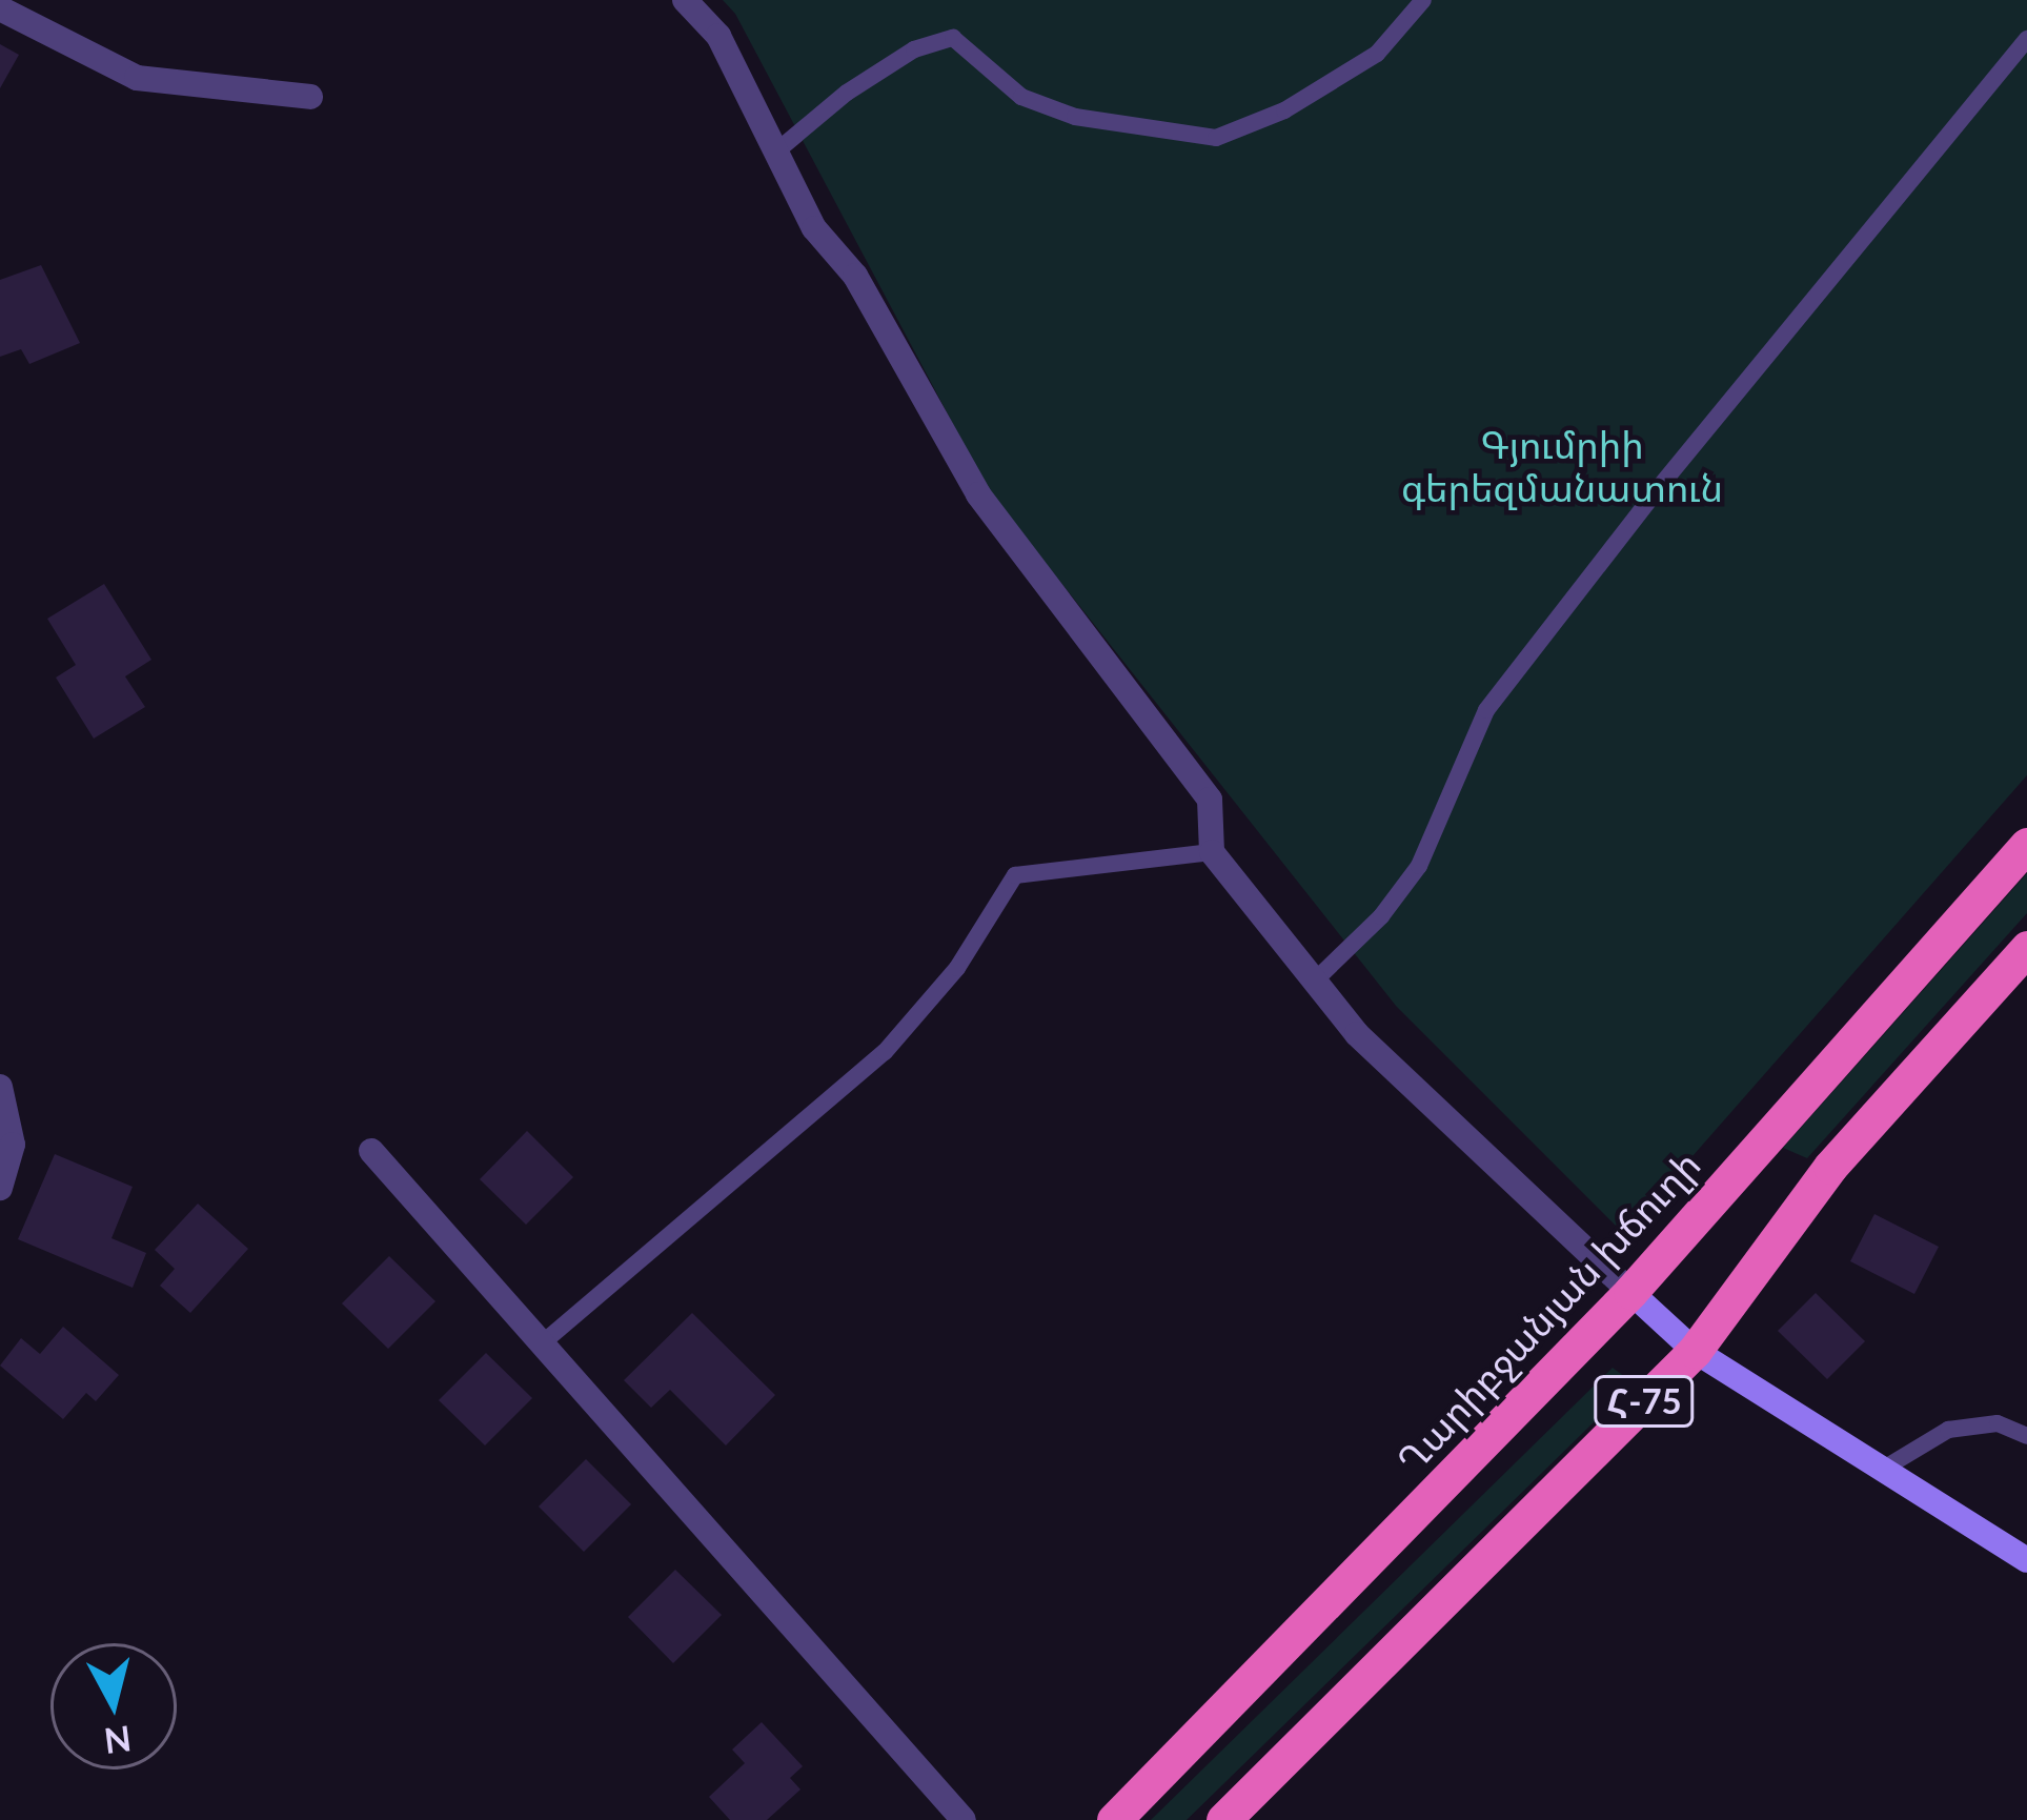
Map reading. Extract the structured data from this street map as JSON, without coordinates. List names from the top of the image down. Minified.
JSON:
{"streets":{"highway":["Ղարիբջանյան խճուղի","Հ-75"]},"parks":["Գյումրիի գերեզմանատուն"],"north":"bottom"}
